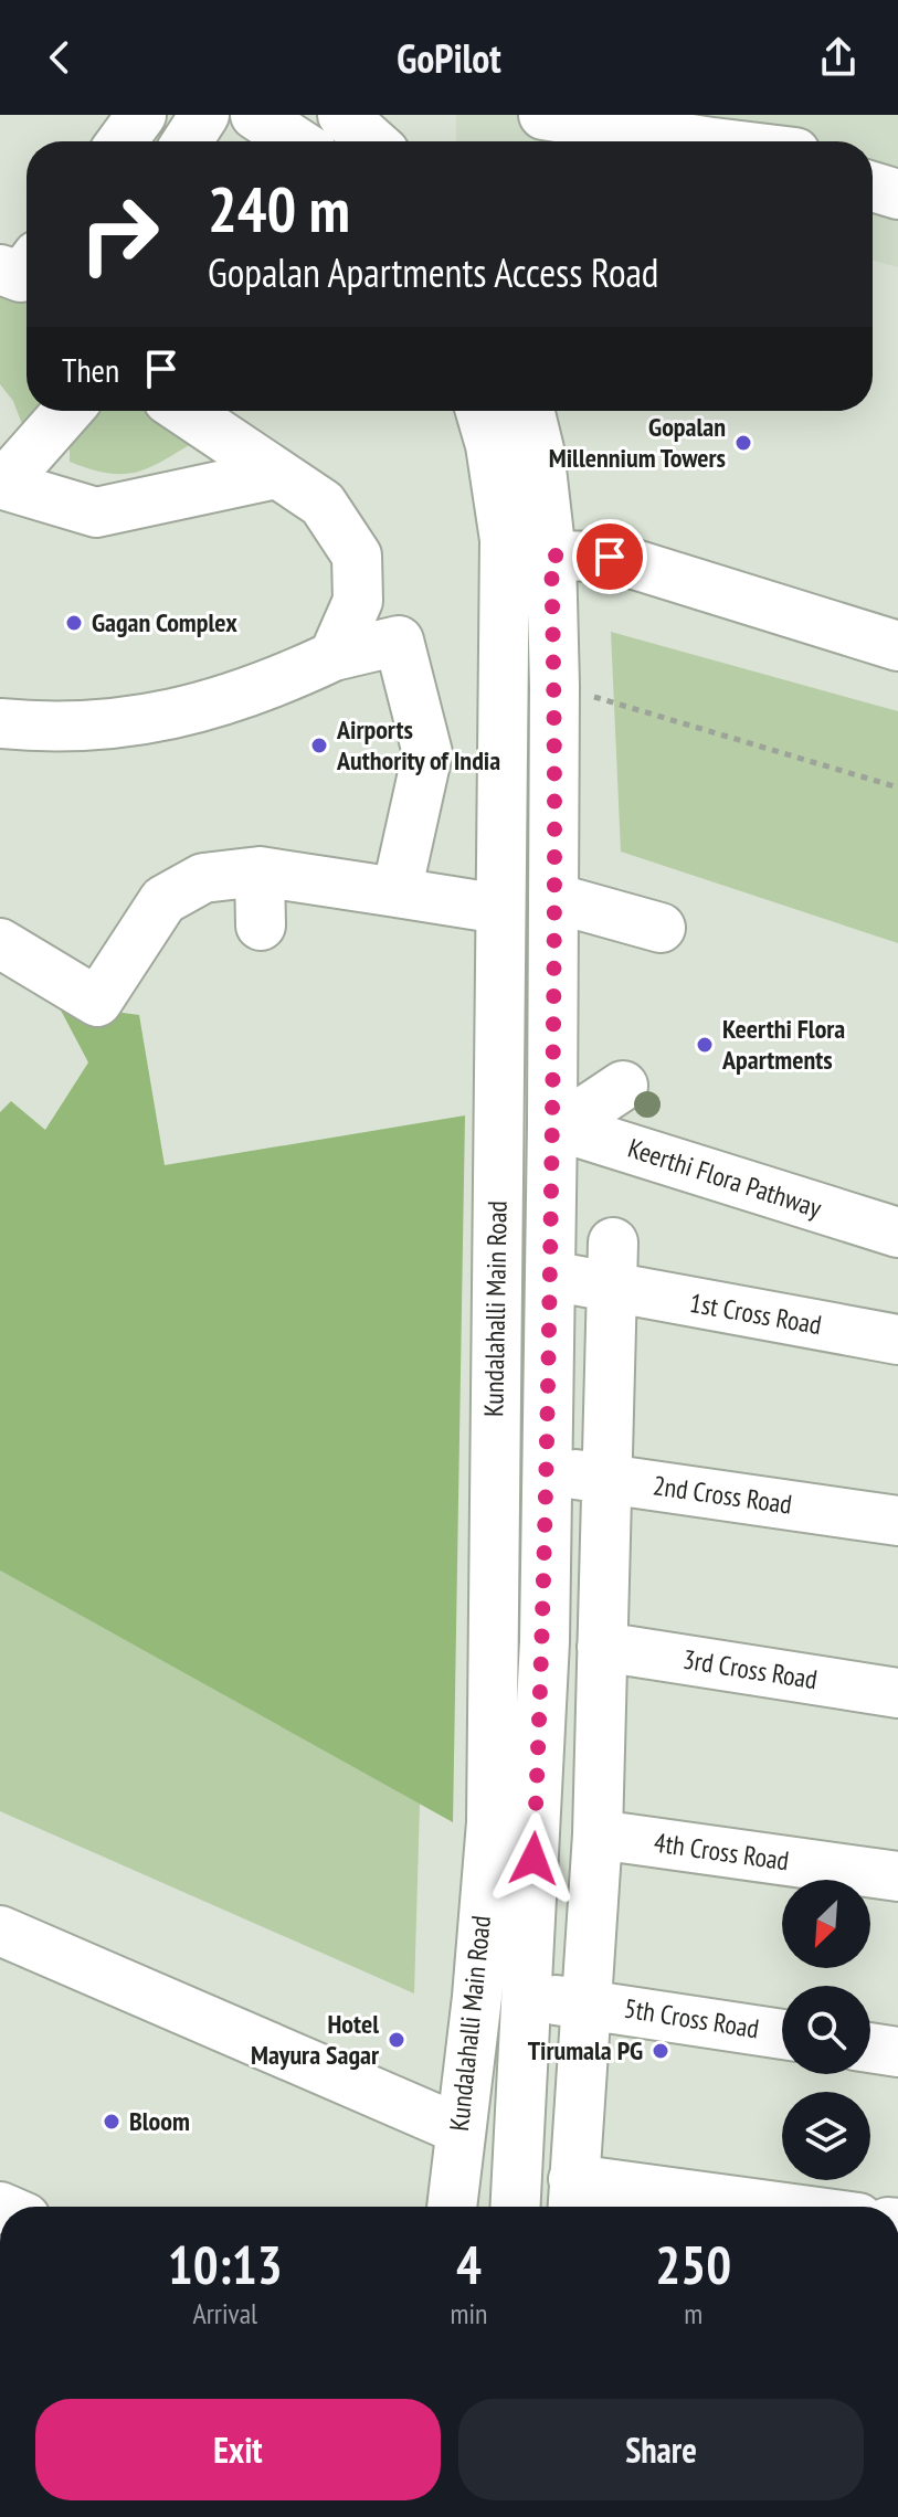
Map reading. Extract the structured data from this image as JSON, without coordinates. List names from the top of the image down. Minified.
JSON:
{"streets":{"street":["Keerthi Flora Pathway","Kundalahalli Main Road","1st Cross Road","2nd Cross Road","3rd Cross Road","4th Cross Road","5th Cross Road"]},"crossings":[["Keerthi Flora Pathway","Kundalahalli Main Road"],["Kundalahalli Main Road","1st Cross Road"],["Kundalahalli Main Road","2nd Cross Road"],["Kundalahalli Main Road","5th Cross Road"]],"places":["Gopalan Millennium Towers","Gagan Complex","Airports Authority of India","Keerthi Flora Apartments","Hotel Mayura Sagar","Tirumala PG","Bloom"],"north":"bottom left","page":{"header":"GoPilot","turn":["240 m","Gopalan Apartments Access Road"],"then":"Then","eta":["10:13","Arrival","4","min","250","m"],"buttons":["Exit","Share"]}}
